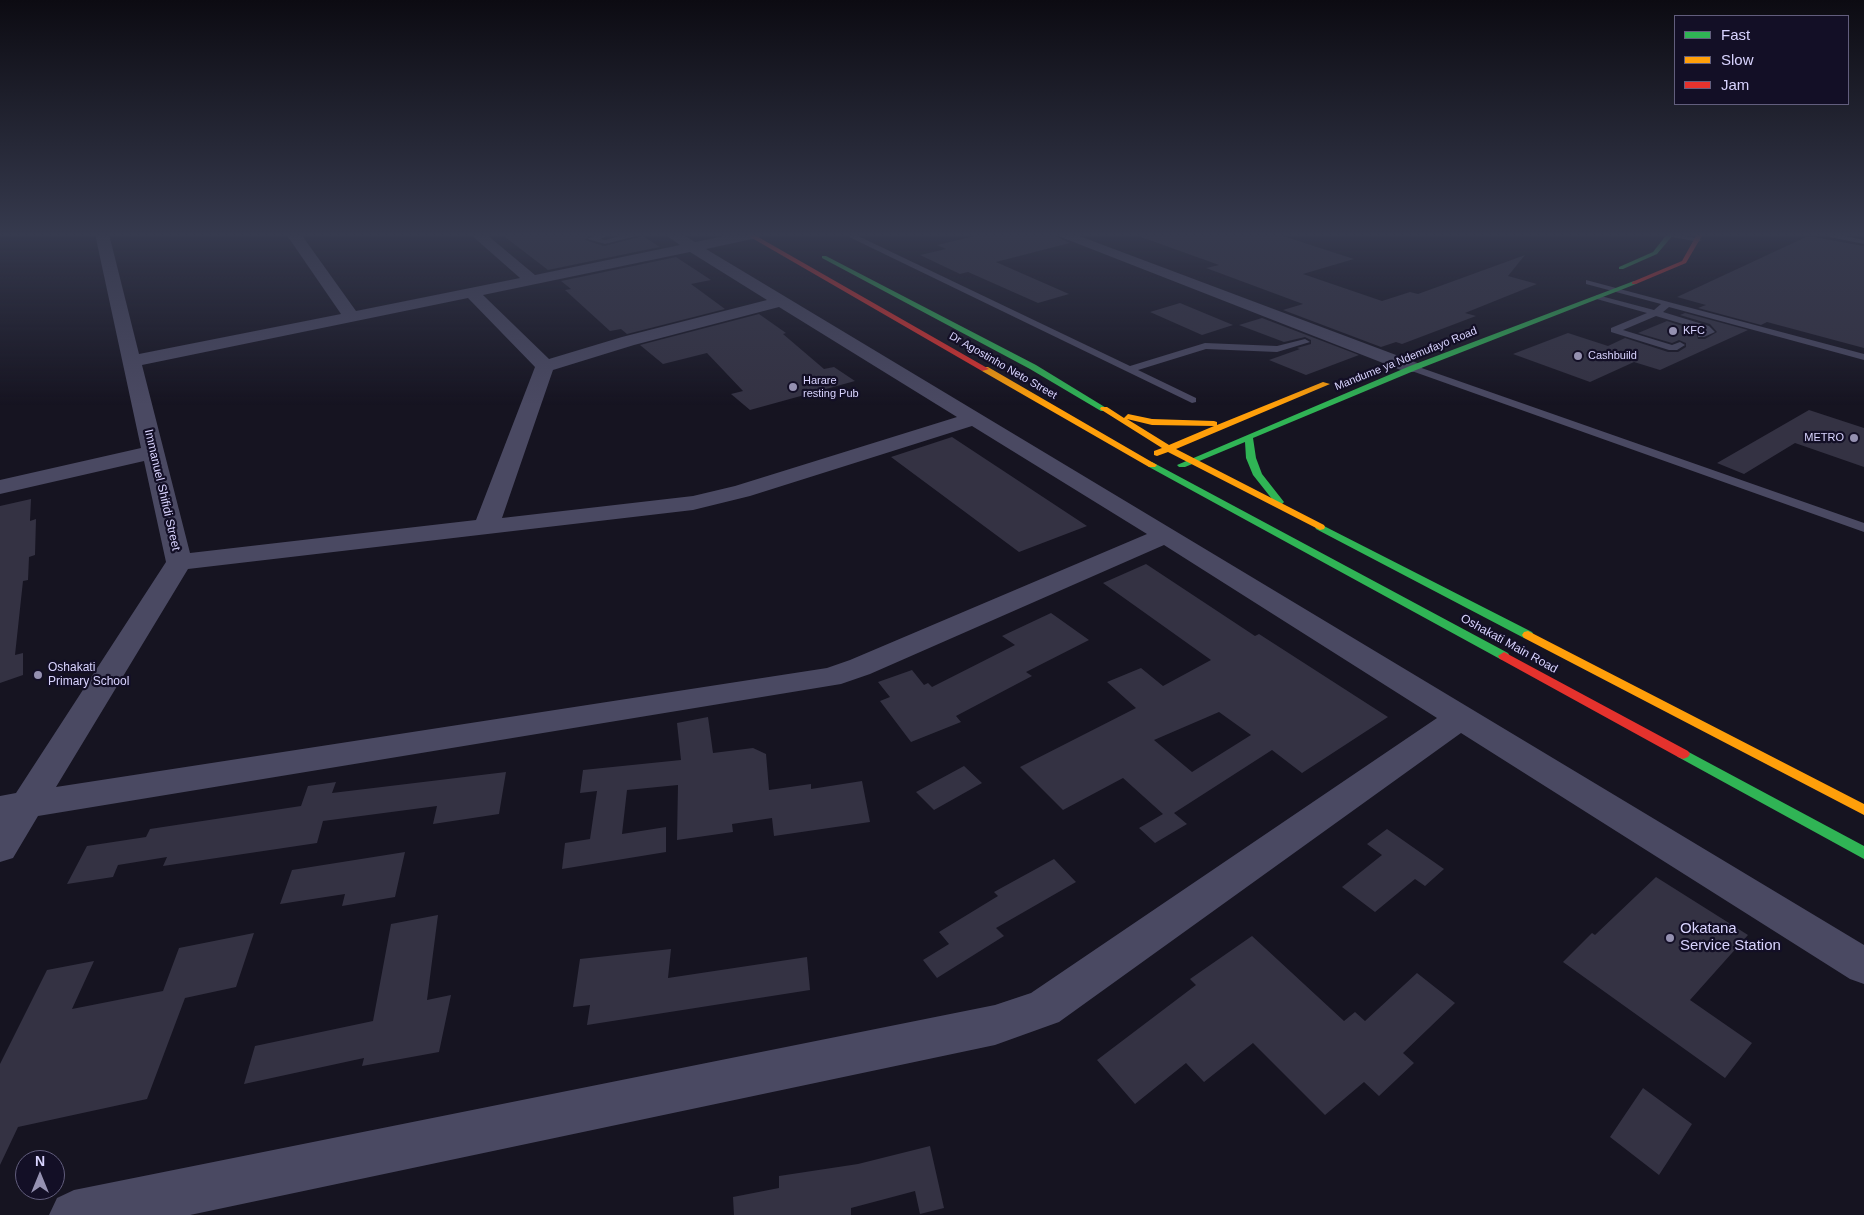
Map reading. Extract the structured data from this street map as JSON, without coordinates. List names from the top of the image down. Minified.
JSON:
{"streets":{"main road":["Mandume ya Ndemufayo Road","Dr Agostinho Neto Street","Oshakati Main Road"],"street":["Immanuel Shifidi Street"]},"crossings":[["Mandume ya Ndemufayo Road","Dr Agostinho Neto Street"],["Mandume ya Ndemufayo Road","Oshakati Main Road"],["Dr Agostinho Neto Street","Oshakati Main Road"]],"places":["KFC","Cashbuild","Harare resting Pub","METRO","Oshakati Primary School","Okatana Service Station"],"legend":["Fast","Slow","Jam"],"north":"top"}
